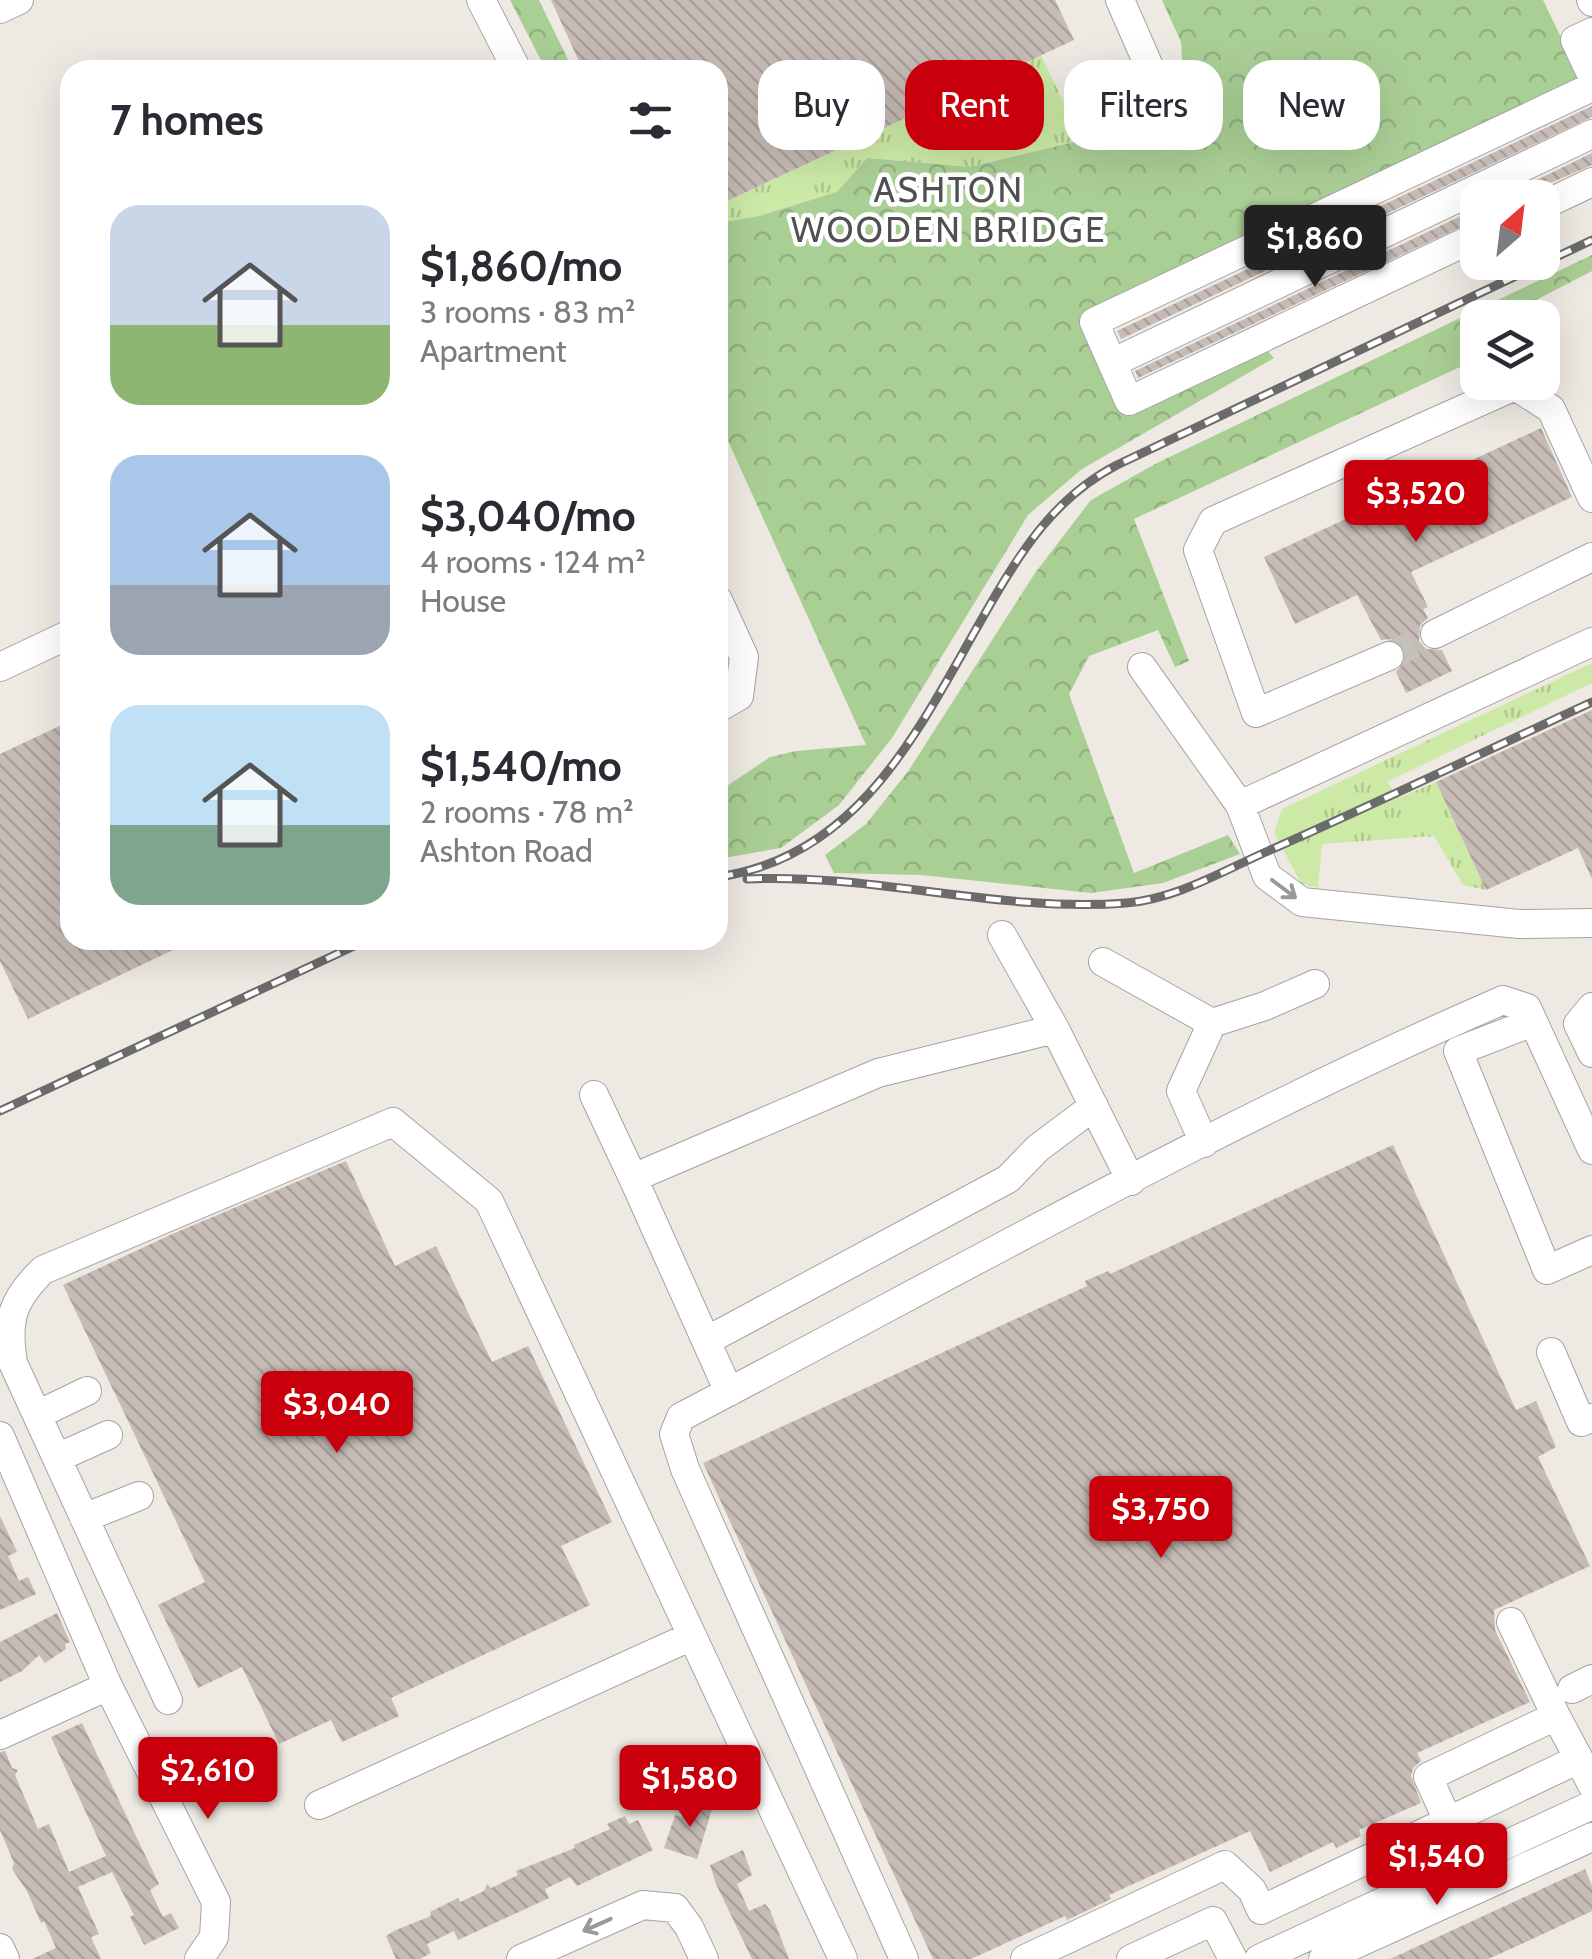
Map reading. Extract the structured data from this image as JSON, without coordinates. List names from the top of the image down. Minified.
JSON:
{"districts":["ASHTON WOODEN BRIDGE"],"north":"top right","page":{"chip":["Buy","Rent","Filters","New"],"heading":"7 homes","list":[{"name":"$1,860/mo","note":"3 rooms · 83 m² · Apartment"},{"name":"$3,040/mo","note":"4 rooms · 124 m² · House"},{"name":"$1,540/mo","note":"2 rooms · 78 m² · Ashton Road"}],"price":["$1,860","$3,520","$3,040","$3,750","$2,610","$1,580","$1,540"]}}
